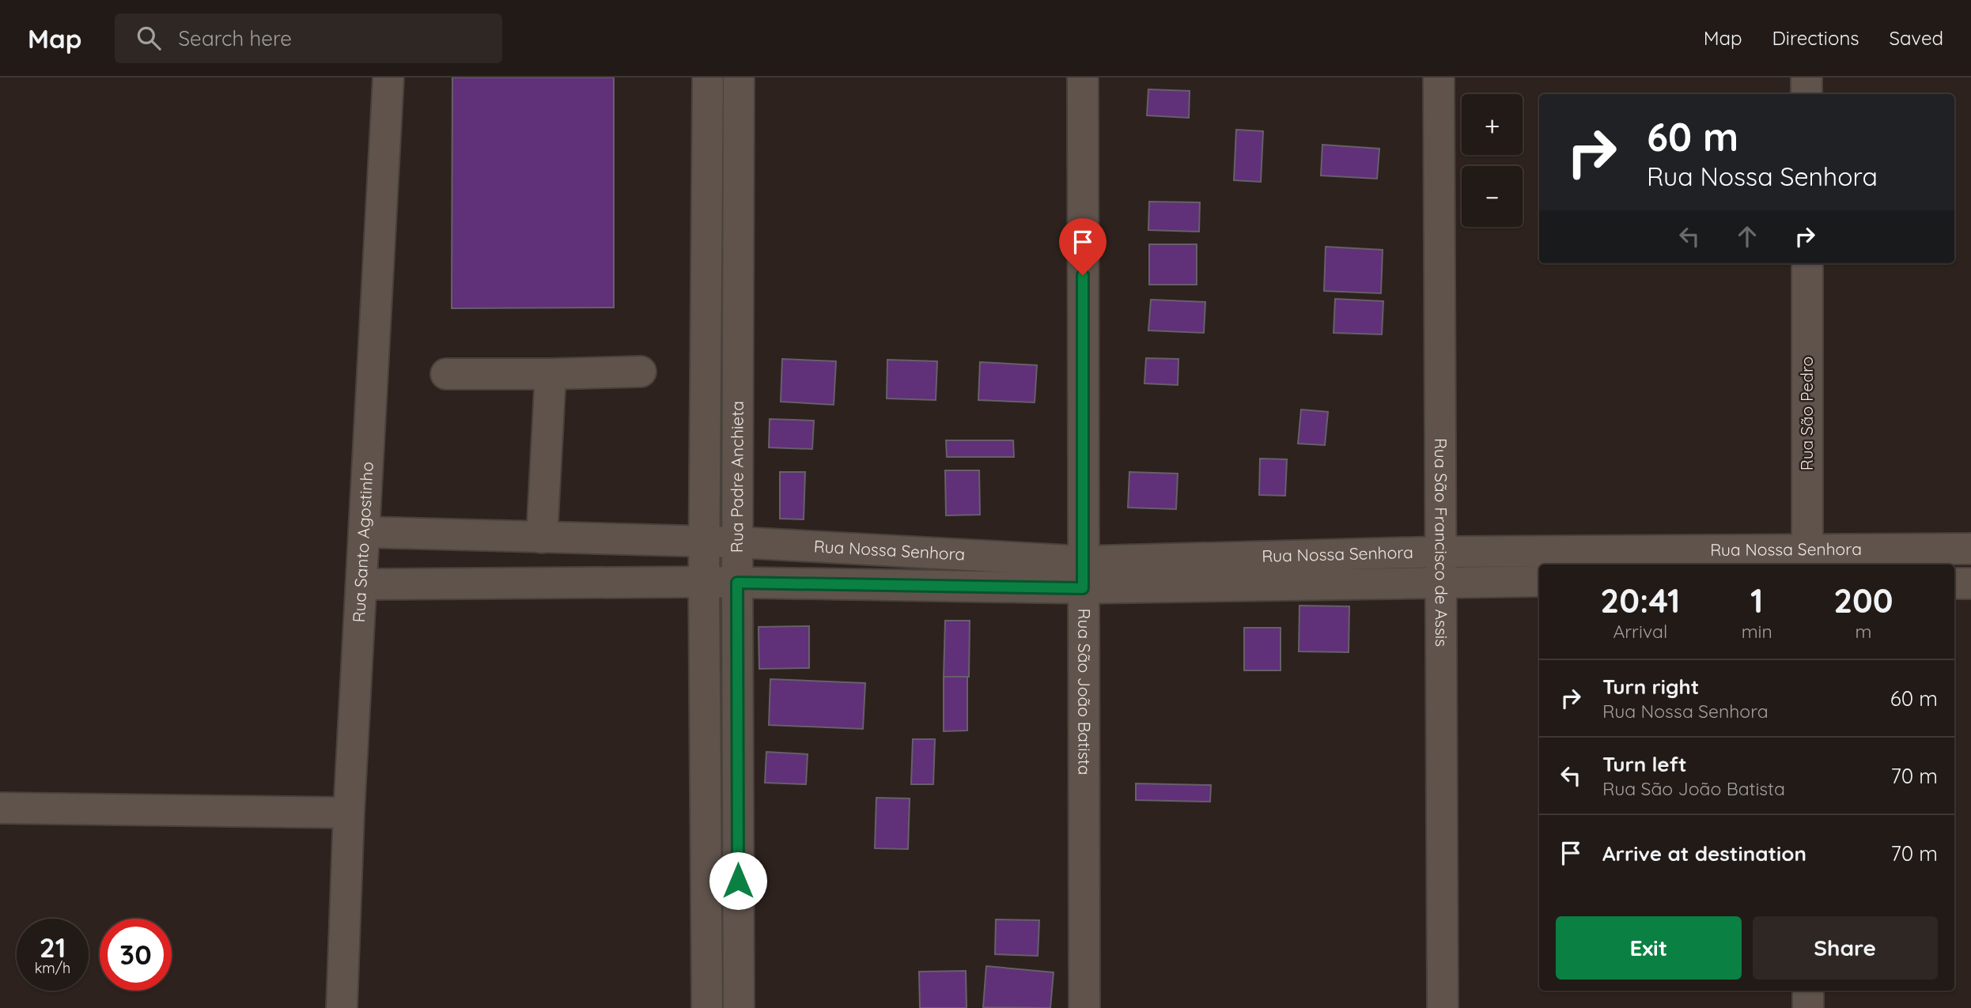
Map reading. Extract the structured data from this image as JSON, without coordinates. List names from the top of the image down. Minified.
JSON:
{"streets":{"street":["Rua São Pedro","Rua Padre Anchieta","Rua Santo Agostinho","Rua São Francisco de Assis","Rua Nossa Senhora","Rua São João Batista"]},"crossings":[["Rua São Pedro","Rua Nossa Senhora"],["Rua Padre Anchieta","Rua Nossa Senhora"],["Rua Santo Agostinho","Rua Nossa Senhora"],["Rua São Francisco de Assis","Rua Nossa Senhora"],["Rua Nossa Senhora","Rua São João Batista"]],"page":{"header":"Map","search":"Search here","nav":["Map","Directions","Saved"],"map_buttons":["+","−"],"turn":["60 m","Rua Nossa Senhora"],"eta":["20:41","Arrival","1","min","200","m"],"list":[{"name":"Turn right","note":"Rua Nossa Senhora","value":"60 m"},{"name":"Turn left","note":"Rua São João Batista","value":"70 m"},{"name":"Arrive at destination","value":"70 m"}],"buttons":["Exit","Share"],"speed":"21 km/h","limit":"30"}}
